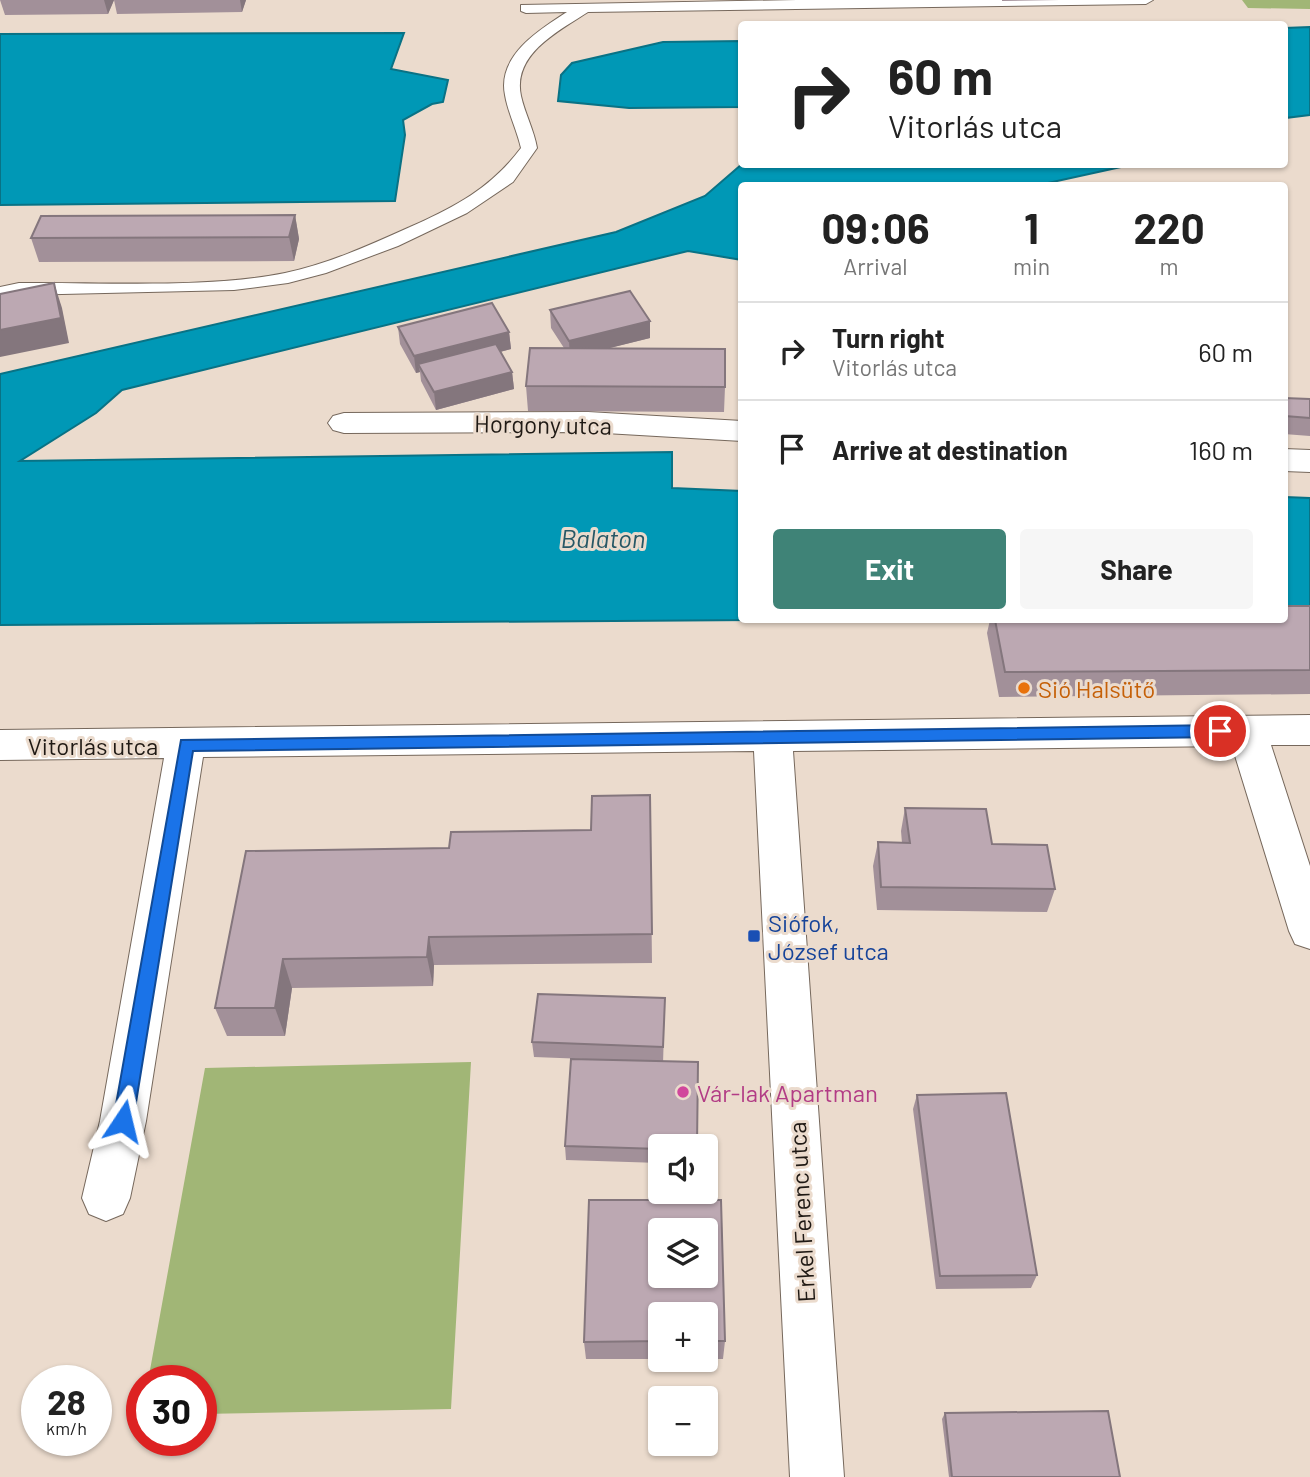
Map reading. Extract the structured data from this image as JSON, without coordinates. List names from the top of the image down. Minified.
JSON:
{"streets":{"street":["Horgony utca","Vitorlás utca","Erkel Ferenc utca"]},"crossings":[["Vitorlás utca","Erkel Ferenc utca"]],"water":["Balaton"],"places":{"other":["Sió Halsütő","Vár-lak Apartman"],"transit":["Siófok, József utca"]},"page":{"turn":["60 m","Vitorlás utca"],"eta":["09:06","Arrival","1","min","220","m"],"list":[{"name":"Turn right","note":"Vitorlás utca","value":"60 m"},{"name":"Arrive at destination","value":"160 m"}],"buttons":["Exit","Share"],"map_buttons":["+","−"],"speed":"28 km/h","limit":"30"}}
